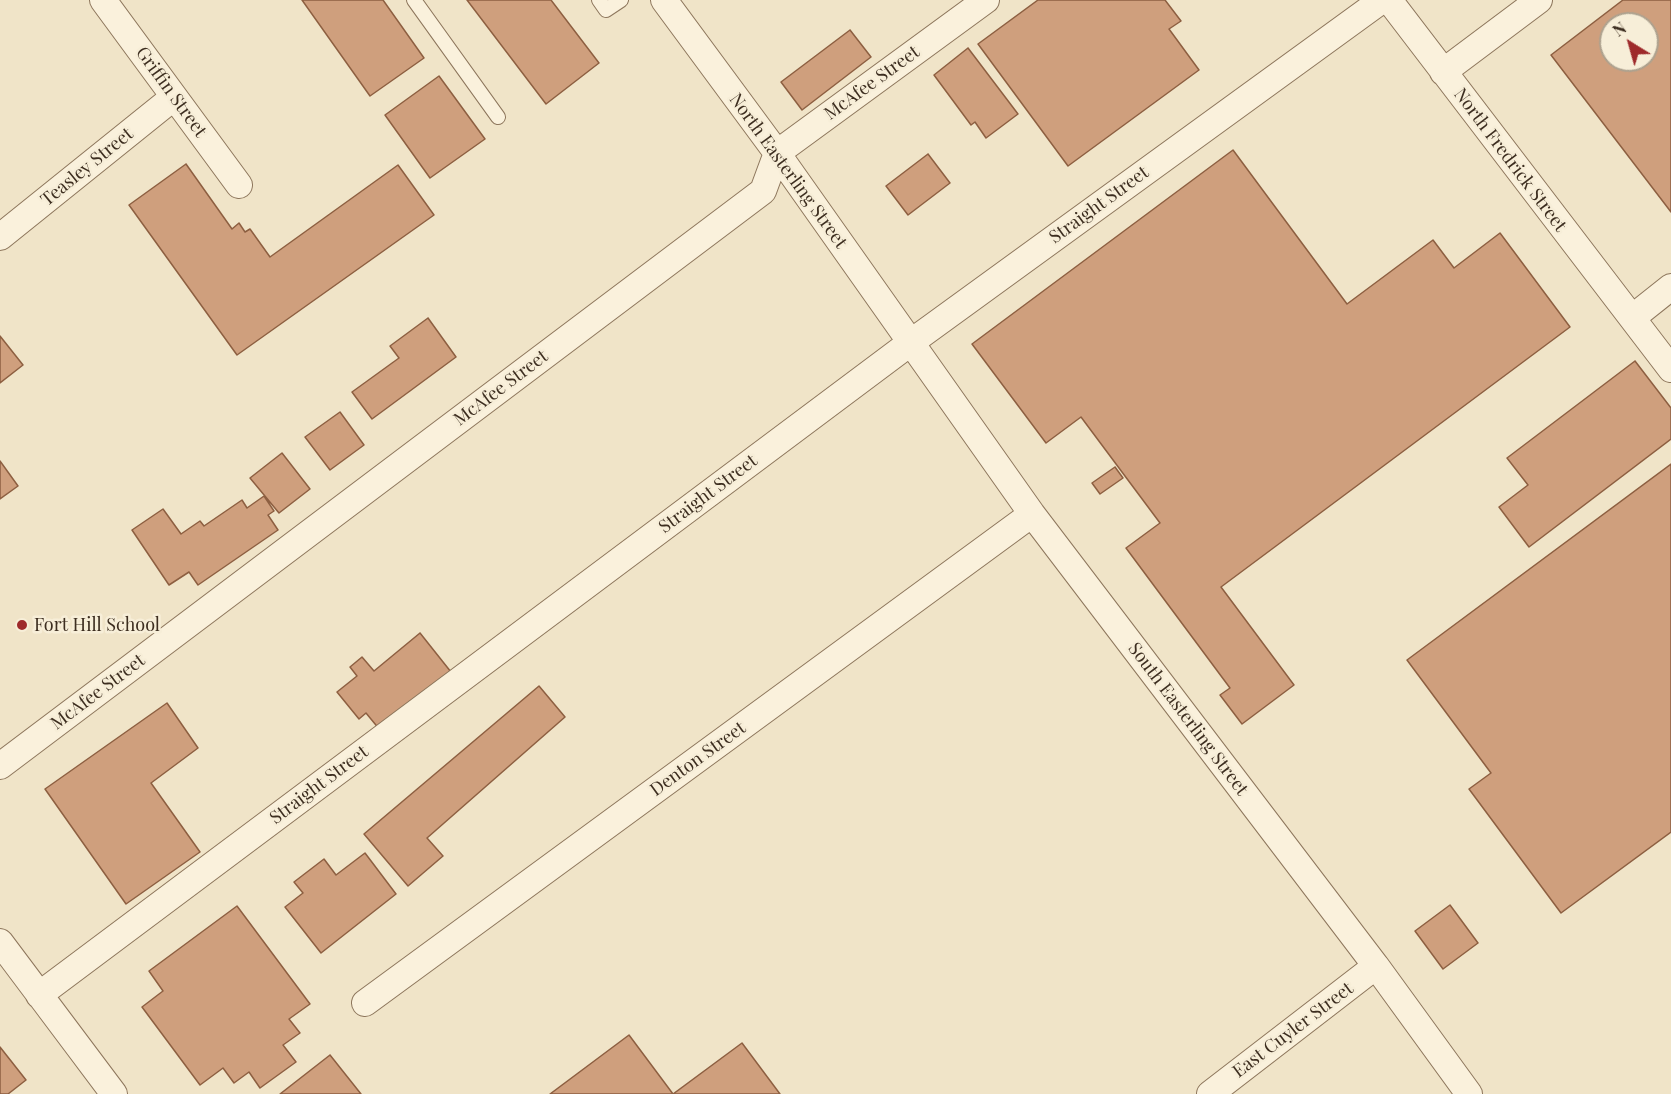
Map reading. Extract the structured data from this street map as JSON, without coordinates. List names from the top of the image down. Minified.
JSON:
{"streets":{"street":["McAfee Street","Griffin Street","North Fredrick Street","Teasley Street","North Easterling Street","Straight Street","South Easterling Street","Denton Street","East Cuyler Street"]},"crossings":[["McAfee Street","North Easterling Street"],["Griffin Street","Teasley Street"],["North Easterling Street","Straight Street"],["North Easterling Street","South Easterling Street"],["Straight Street","South Easterling Street"],["South Easterling Street","Denton Street"],["South Easterling Street","East Cuyler Street"]],"places":["Fort Hill School"],"north":"top left"}
